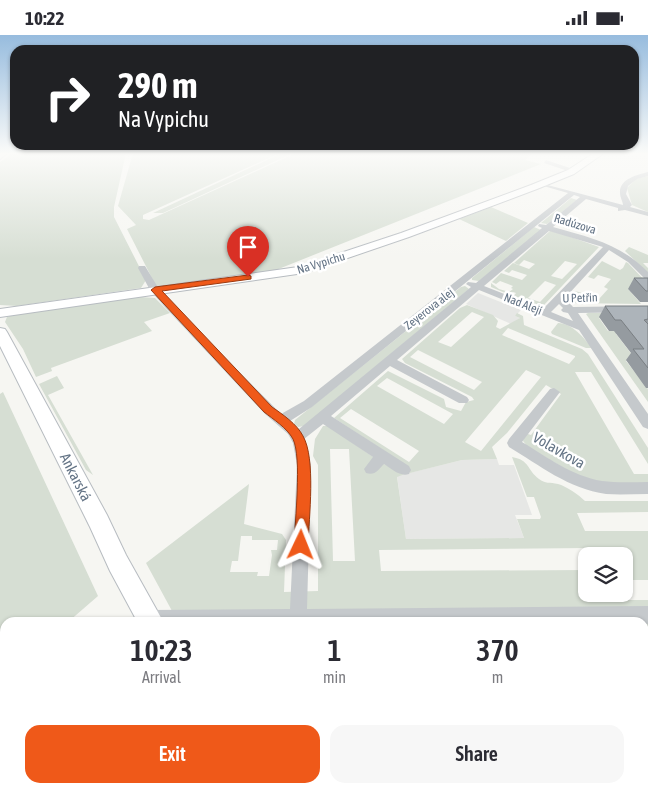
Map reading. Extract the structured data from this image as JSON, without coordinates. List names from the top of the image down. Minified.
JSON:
{"streets":{"street":["Radúzova","Na Vypichu","U Petřin","Nad Alejí","Zeyerova alej","Volavkova","Ankarská"]},"crossings":[["Radúzova","Zeyerova alej"],["U Petřin","Nad Alejí"],["Nad Alejí","Zeyerova alej"]],"page":{"status":"10:22","turn":["290 m","Na Vypichu"],"eta":["10:23","Arrival","1","min","370","m"],"buttons":["Exit","Share"]}}
